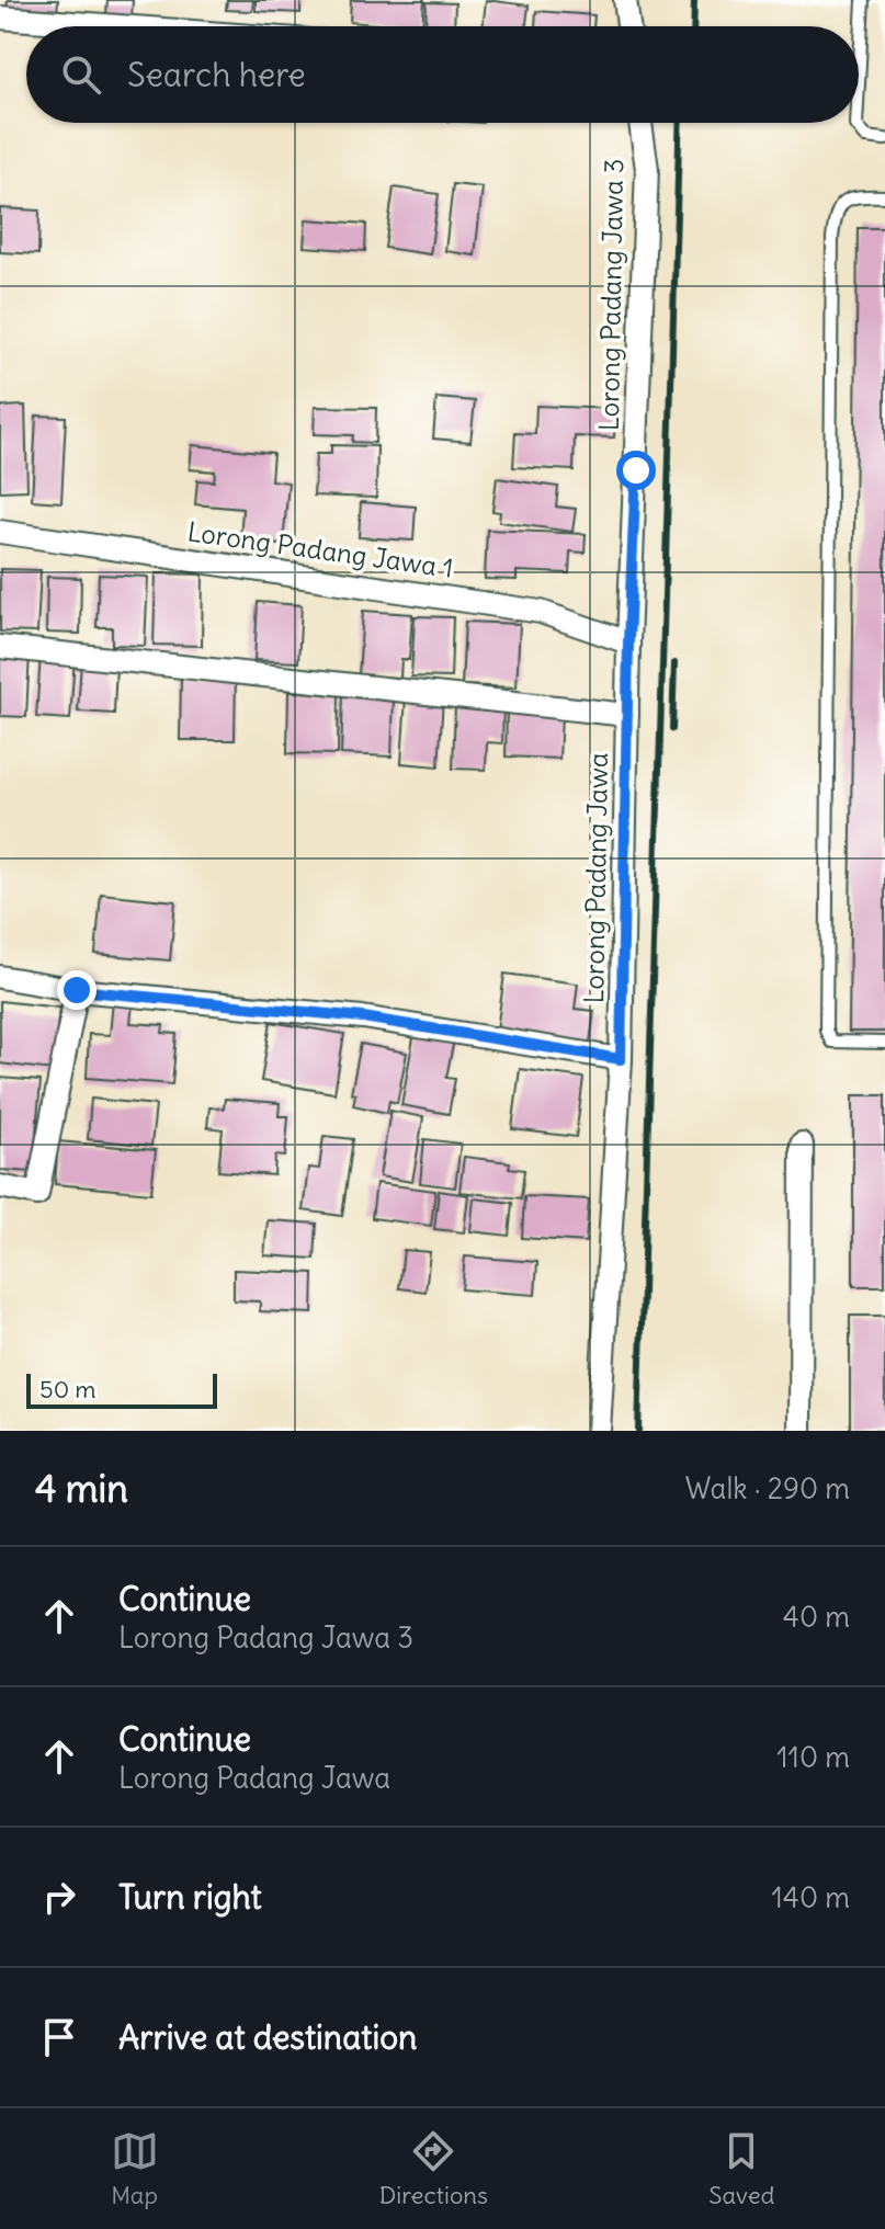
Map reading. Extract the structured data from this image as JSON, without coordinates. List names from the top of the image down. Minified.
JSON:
{"streets":{"street":["Lorong Padang Jawa 3","Lorong Padang Jawa 1","Lorong Padang Jawa"]},"crossings":[["Lorong Padang Jawa 3","Lorong Padang Jawa 1"],["Lorong Padang Jawa 3","Lorong Padang Jawa"],["Lorong Padang Jawa 1","Lorong Padang Jawa"]],"scale_bar":"50 m","page":{"search":"Search here","scale":"50 m","heading":["4 min","Walk · 290 m"],"list":[["Continue","Lorong Padang Jawa 3","40 m"],["Continue","Lorong Padang Jawa","110 m"],["Turn right","140 m"],"Arrive at destination"],"nav":["Map","Directions","Saved"]}}
